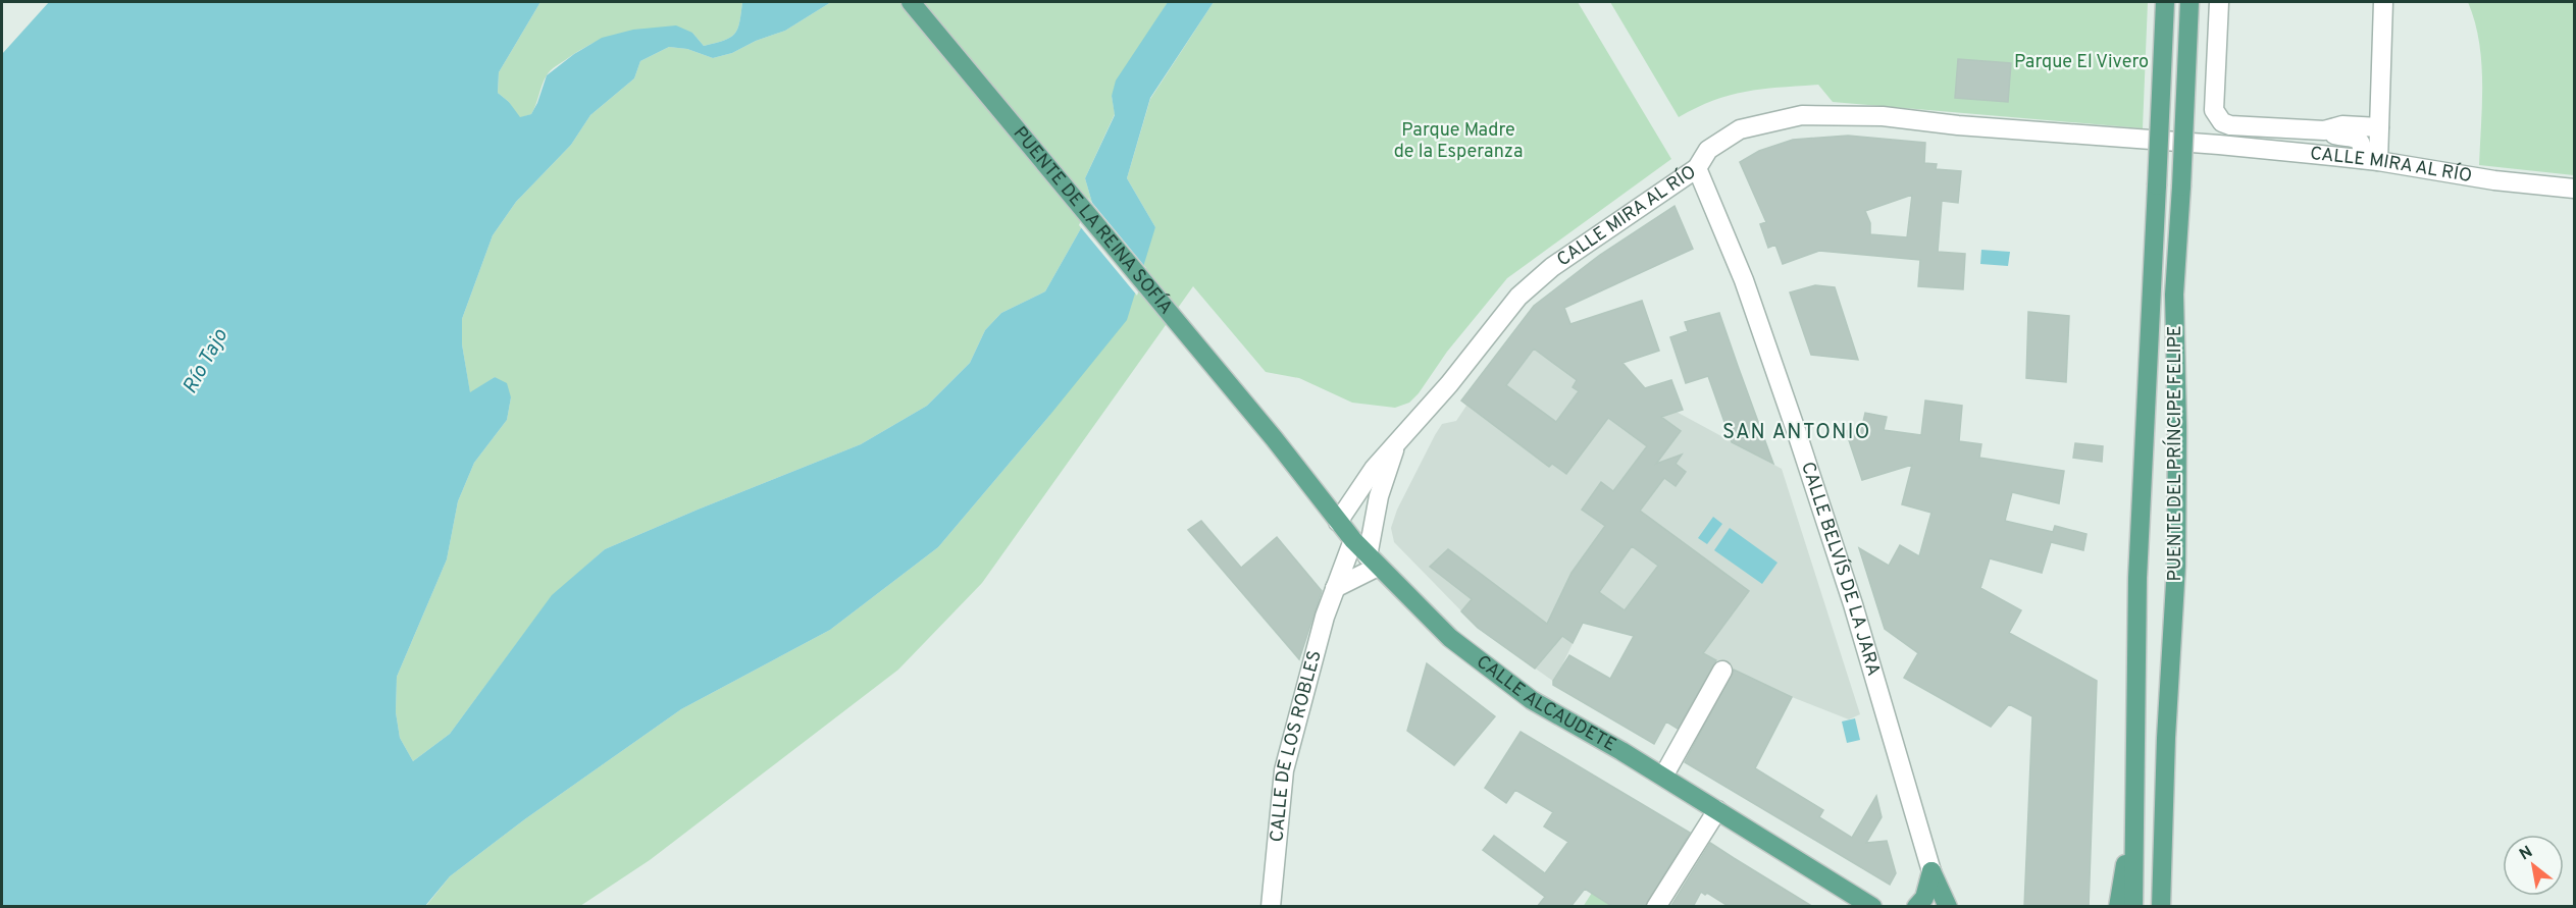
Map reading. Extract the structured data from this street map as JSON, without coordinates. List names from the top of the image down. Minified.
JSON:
{"streets":{"main road":["PUENTE DE LA REINA SOFÍA","PUENTE DEL PRÍNCIPE FELIPE","CALLE ALCAUDETE"],"street":["CALLE MIRA AL RÍO","CALLE BELVÍS DE LA JARA","CALLE DE LOS ROBLES"]},"crossings":[["CALLE MIRA AL RÍO","CALLE BELVÍS DE LA JARA"],["CALLE MIRA AL RÍO","CALLE ALCAUDETE"],["PUENTE DE LA REINA SOFÍA","CALLE ALCAUDETE"],["CALLE ALCAUDETE","CALLE DE LOS ROBLES"]],"districts":["SAN ANTONIO"],"water":["Río Tajo"],"parks":["Parque El Vivero","Parque Madre de la Esperanza"],"north":"top left"}
